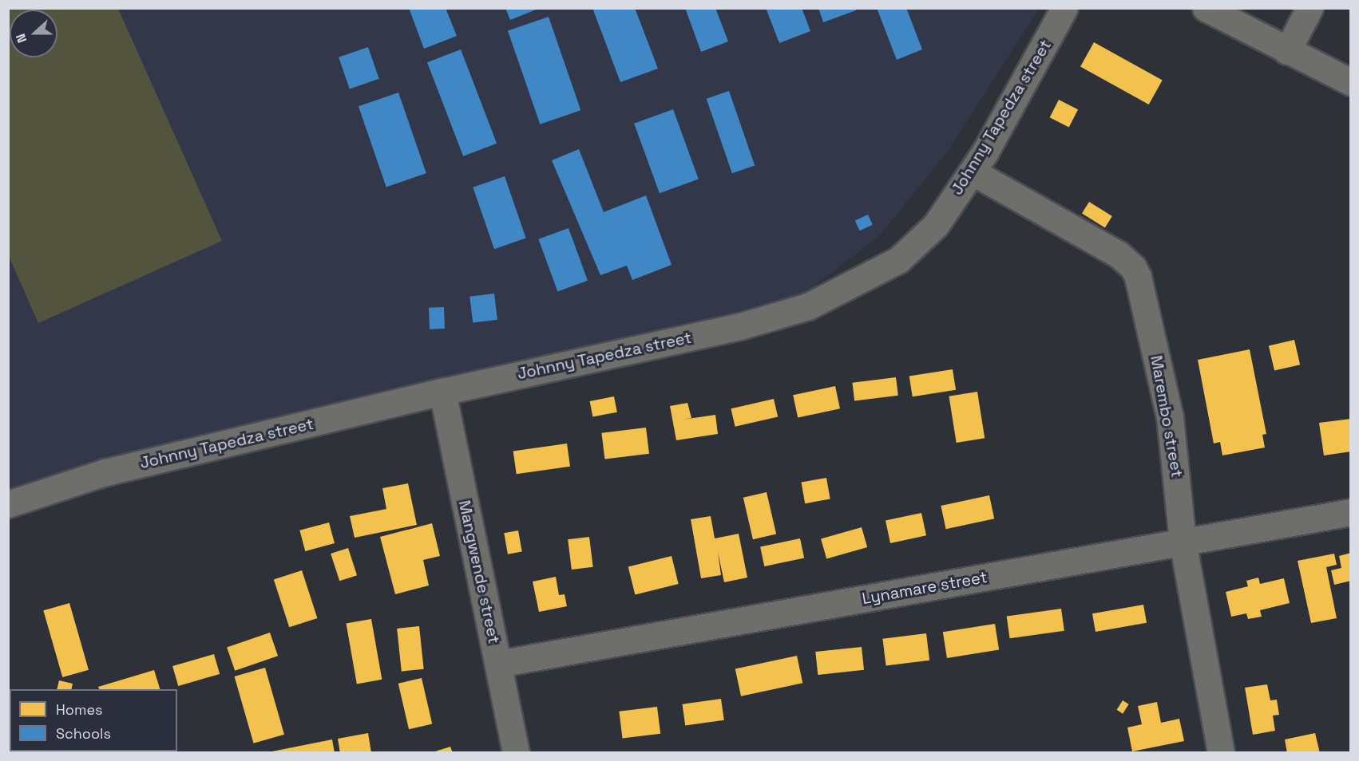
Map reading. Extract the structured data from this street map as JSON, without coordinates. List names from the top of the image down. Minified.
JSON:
{"streets":{"street":["Johnny Tapedza street","Marembo street","Mangwende street","Lynamare street"]},"crossings":[["Johnny Tapedza street","Marembo street"],["Johnny Tapedza street","Mangwende street"],["Marembo street","Lynamare street"],["Mangwende street","Lynamare street"]],"legend":["Homes","Schools"],"north":"left"}
